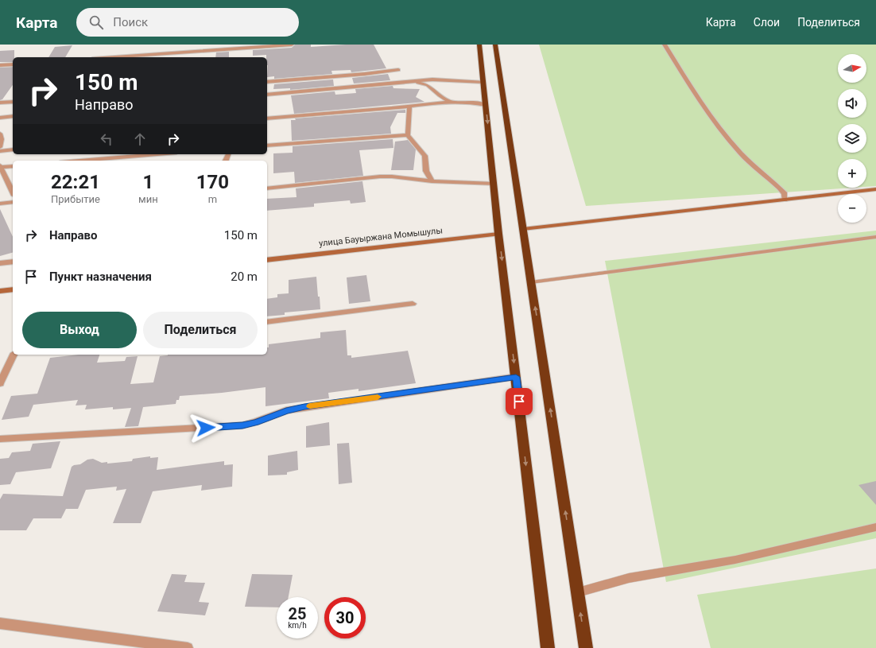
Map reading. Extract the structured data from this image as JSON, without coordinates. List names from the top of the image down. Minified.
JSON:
{"streets":{"street":["улица Бауыржана Момышулы"]},"north":"right","page":{"header":"Карта","search":"Поиск","nav":["Карта","Слои","Поделиться"],"map_buttons":["+","−"],"turn":["150 m","Направо"],"eta":["22:21","Прибытие","1","мин","170","m"],"list":[{"name":"Направо","value":"150 m"},{"name":"Пункт назначения","value":"20 m"}],"buttons":["Выход","Поделиться"],"speed":"25 km/h","limit":"30"}}
